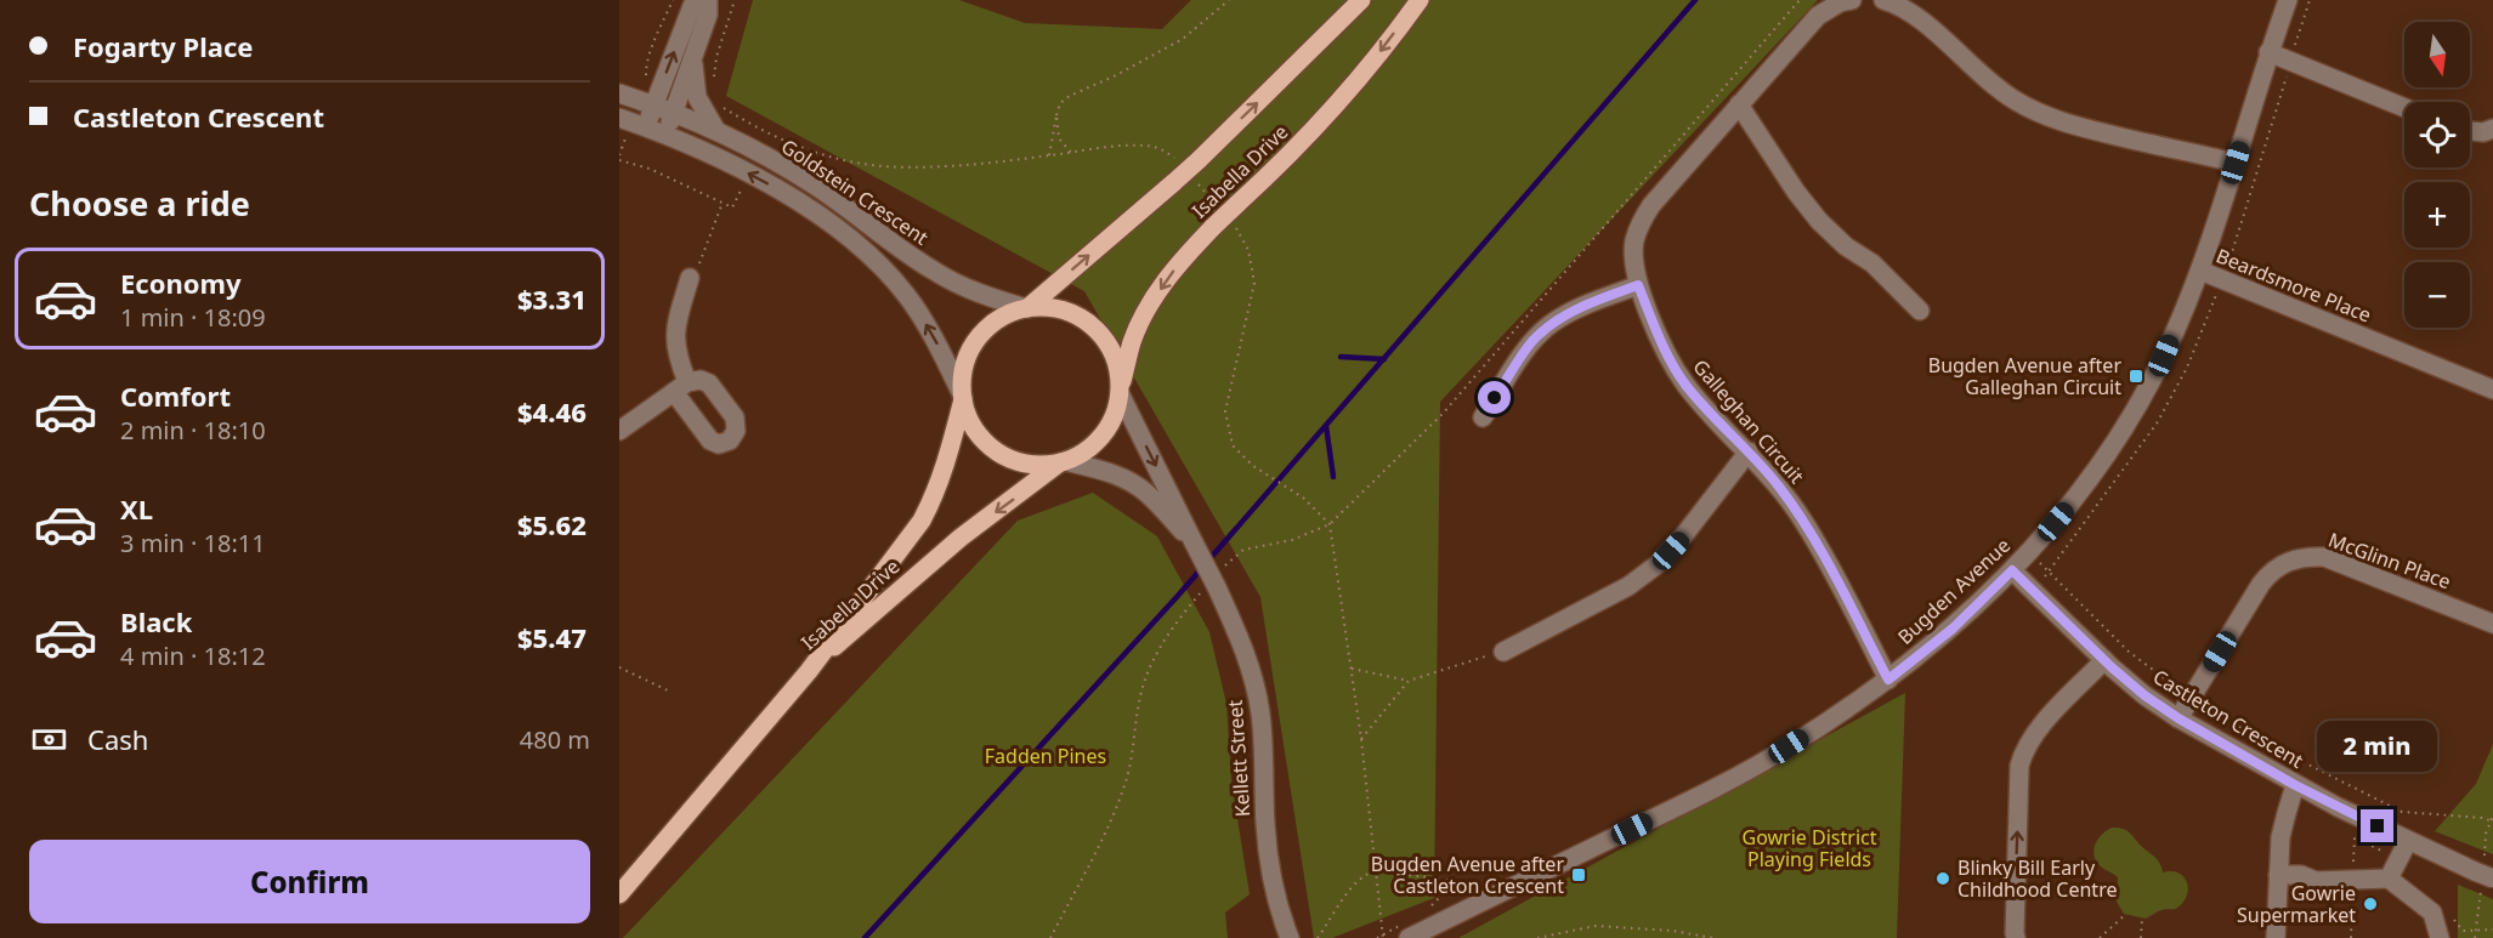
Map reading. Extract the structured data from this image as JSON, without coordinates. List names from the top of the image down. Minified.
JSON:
{"streets":{"main road":["Isabella Drive"],"street":["Goldstein Crescent","Beardsmore Place","Galleghan Circuit","McGlinn Place","Bugden Avenue","Castleton Crescent","Kellett Street"]},"crossings":[["Isabella Drive","Goldstein Crescent"],["Isabella Drive","Kellett Street"],["Goldstein Crescent","Kellett Street"],["Beardsmore Place","Bugden Avenue"],["Galleghan Circuit","Bugden Avenue"],["McGlinn Place","Castleton Crescent"],["Bugden Avenue","Castleton Crescent"]],"parks":["Fadden Pines","Gowrie District Playing Fields"],"places":{"transit":["Bugden Avenue after Galleghan Circuit","Bugden Avenue after Castleton Crescent"],"other":["Blinky Bill Early Childhood Centre","Gowrie Supermarket"]},"north":"bottom","page":{"banner":["Fogarty Place","Castleton Crescent"],"map_buttons":["+","−"],"heading":"Choose a ride","list":[{"name":"Economy","note":"1 min · 18:09","value":"$3.31"},{"name":"Comfort","note":"2 min · 18:10","value":"$4.46"},{"name":"XL","note":"3 min · 18:11","value":"$5.62"},{"name":"Black","note":"4 min · 18:12","value":"$5.47"}],"pay":["Cash","480 m"],"bubble":"2 min","buttons":"Confirm"}}
